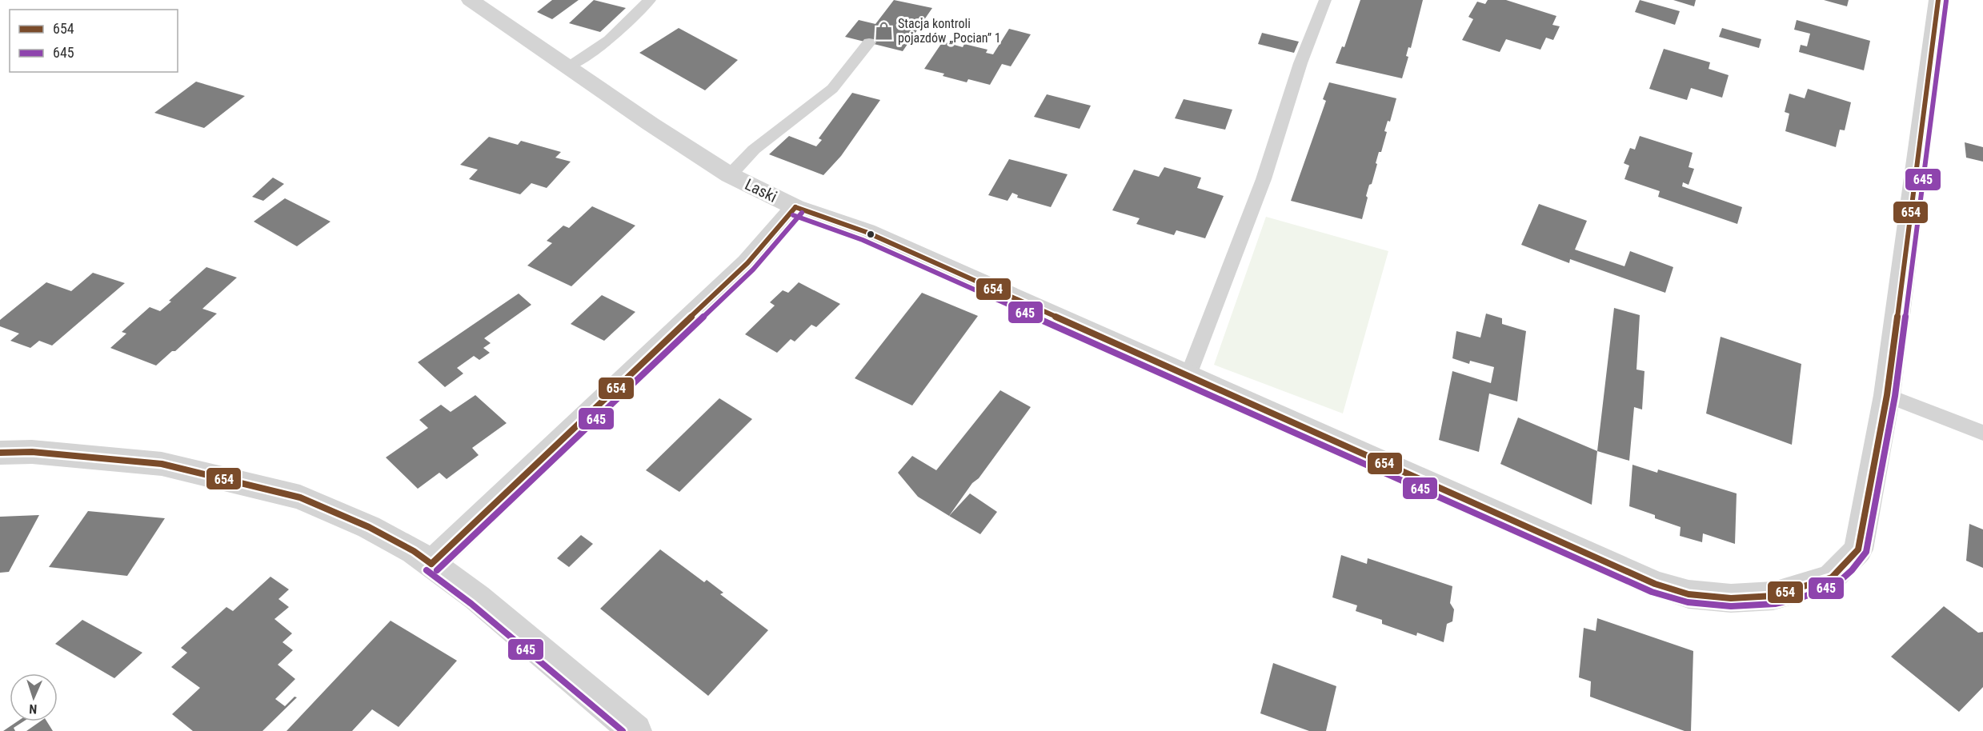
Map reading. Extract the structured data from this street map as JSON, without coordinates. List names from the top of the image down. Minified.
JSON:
{"streets":{"street":["Laski"]},"places":{"shop":["Stacja kontroli pojazdów „Pocian” 1"]},"lines":["transit line 654","transit line 645"],"legend":["654","645"],"north":"bottom"}
